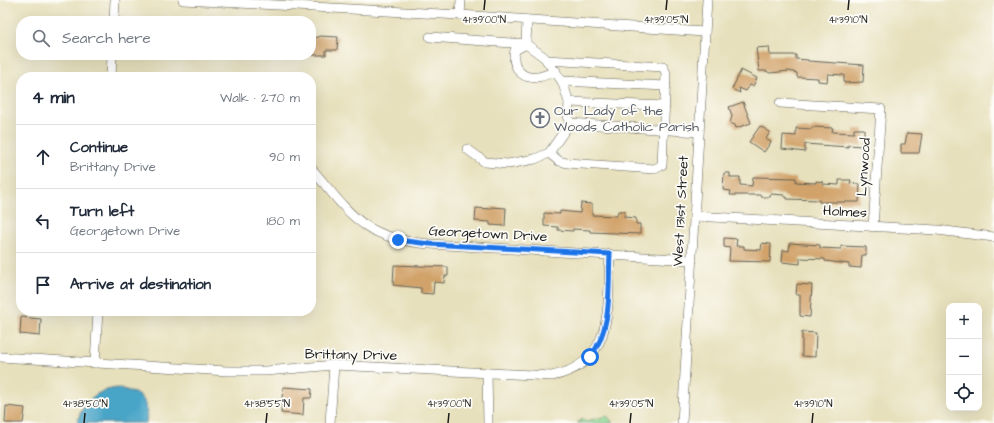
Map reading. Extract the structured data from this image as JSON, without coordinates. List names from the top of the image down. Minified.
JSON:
{"streets":{"street":["Lynwood","West 131st Street","Holmes","Georgetown Drive","Brittany Drive"]},"crossings":[["Lynwood","Holmes"],["West 131st Street","Holmes"],["West 131st Street","Georgetown Drive"],["Georgetown Drive","Brittany Drive"]],"places":{"church":["Our Lady of the Woods Catholic Parish"]},"page":{"search":"Search here","heading":["4 min","Walk · 270 m"],"list":[["Continue","Brittany Drive","90 m"],["Turn left","Georgetown Drive","180 m"],"Arrive at destination"],"map_buttons":["+","−"]},"coordinates":["41°39'00\"N","41°39'05\"N","41°39'10\"N","41°38'50\"N","41°38'55\"N"]}
